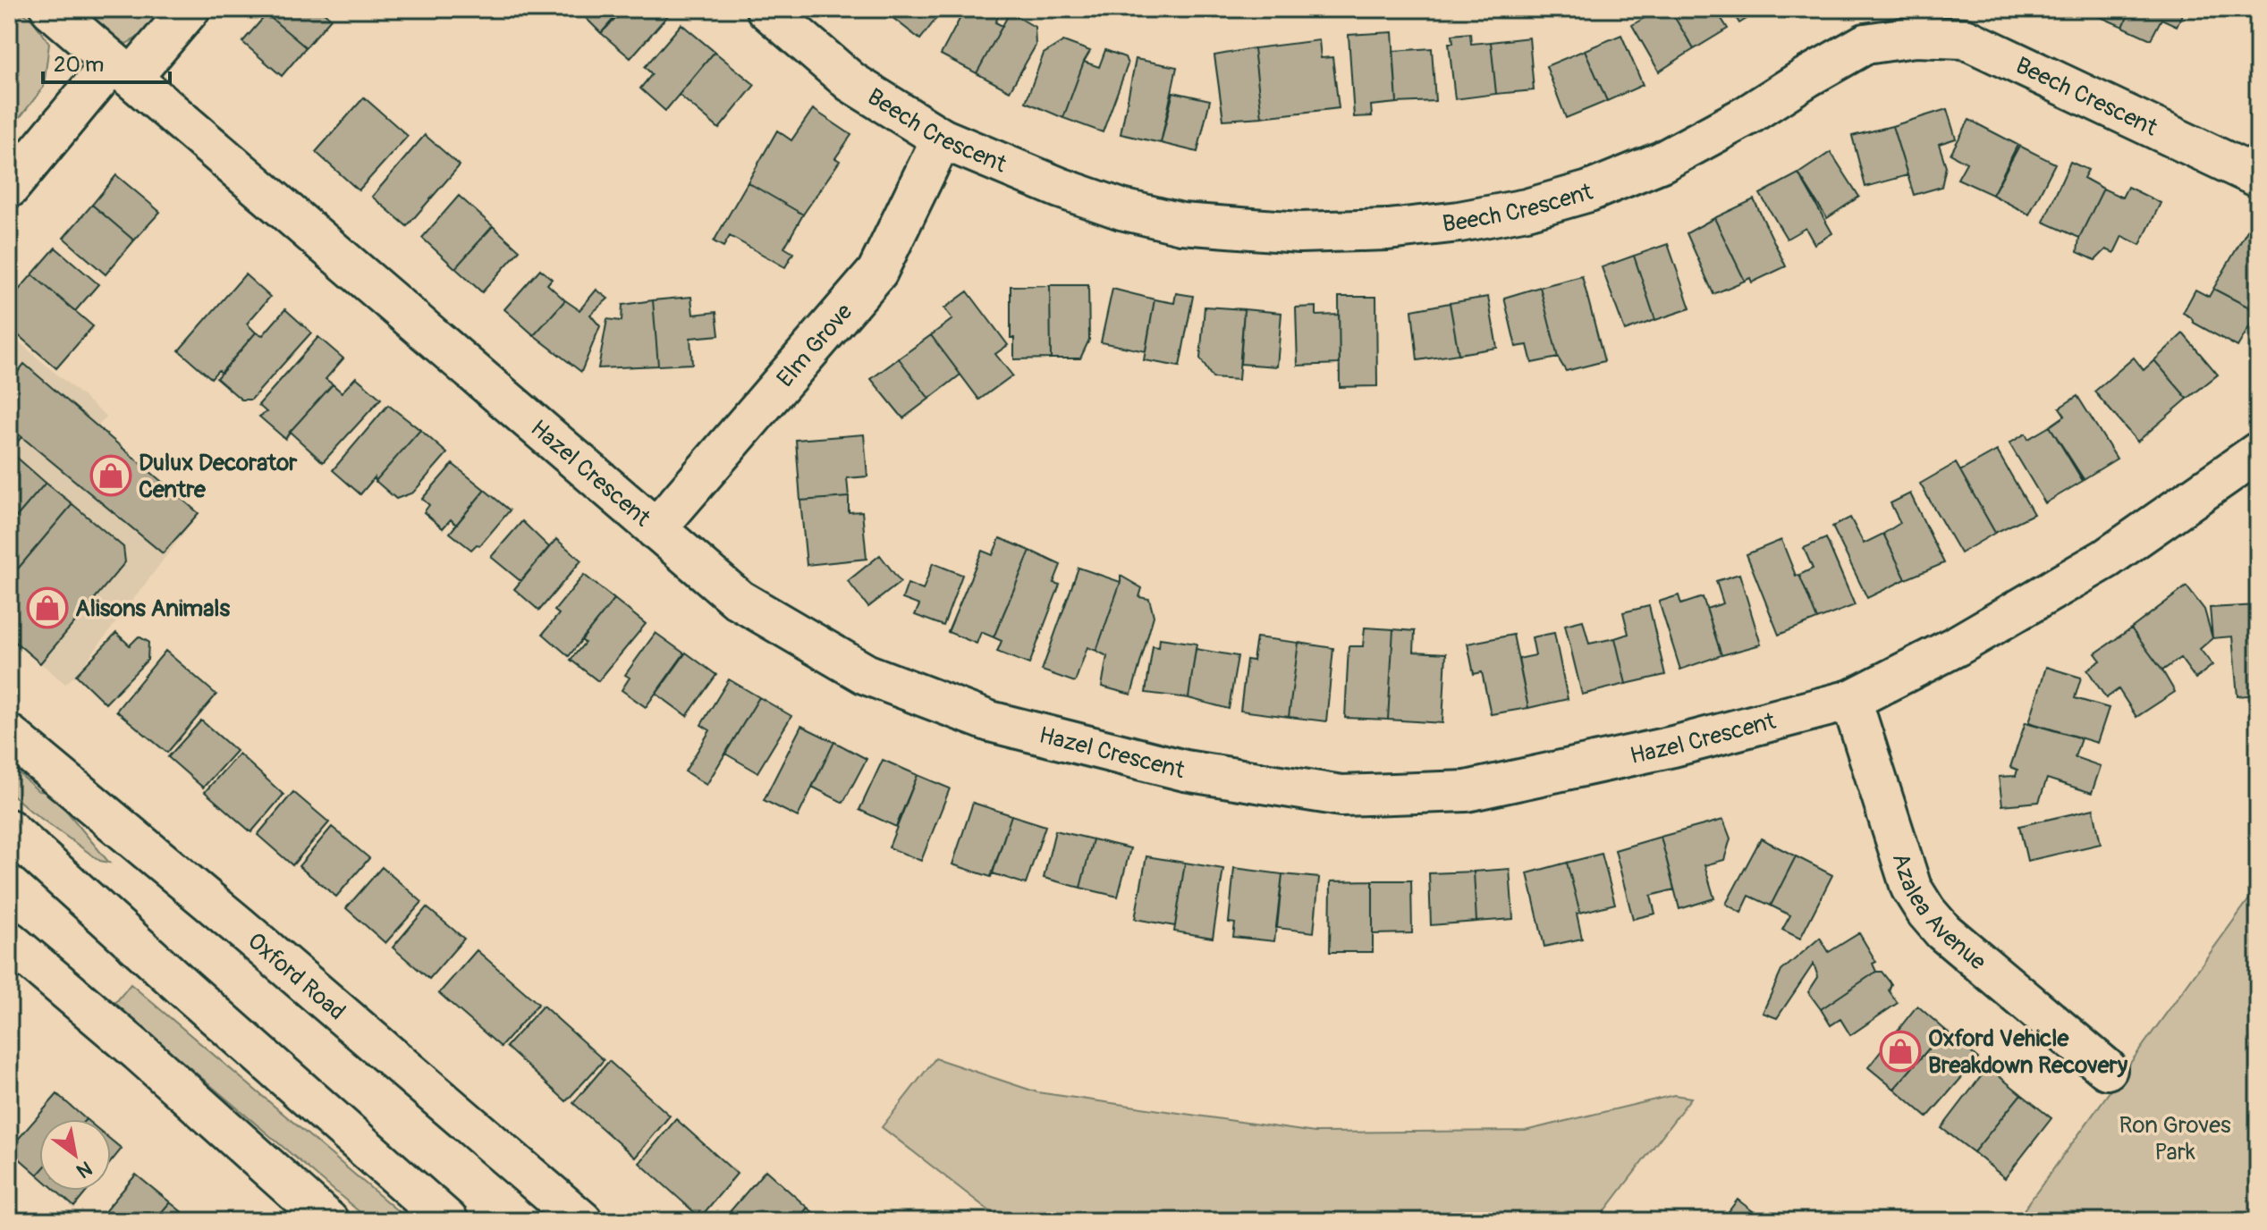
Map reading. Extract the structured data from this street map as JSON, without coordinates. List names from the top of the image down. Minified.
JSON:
{"streets":{"street":["Beech Crescent","Elm Grove","Hazel Crescent","Azalea Avenue","Oxford Road"]},"crossings":[["Beech Crescent","Elm Grove"],["Elm Grove","Hazel Crescent"],["Hazel Crescent","Azalea Avenue"]],"parks":["Ron Groves Park"],"places":{"shop":["Dulux Decorator Centre","Alisons Animals","Oxford Vehicle Breakdown Recovery"]},"scale_bar":"20 m","north":"bottom right"}
